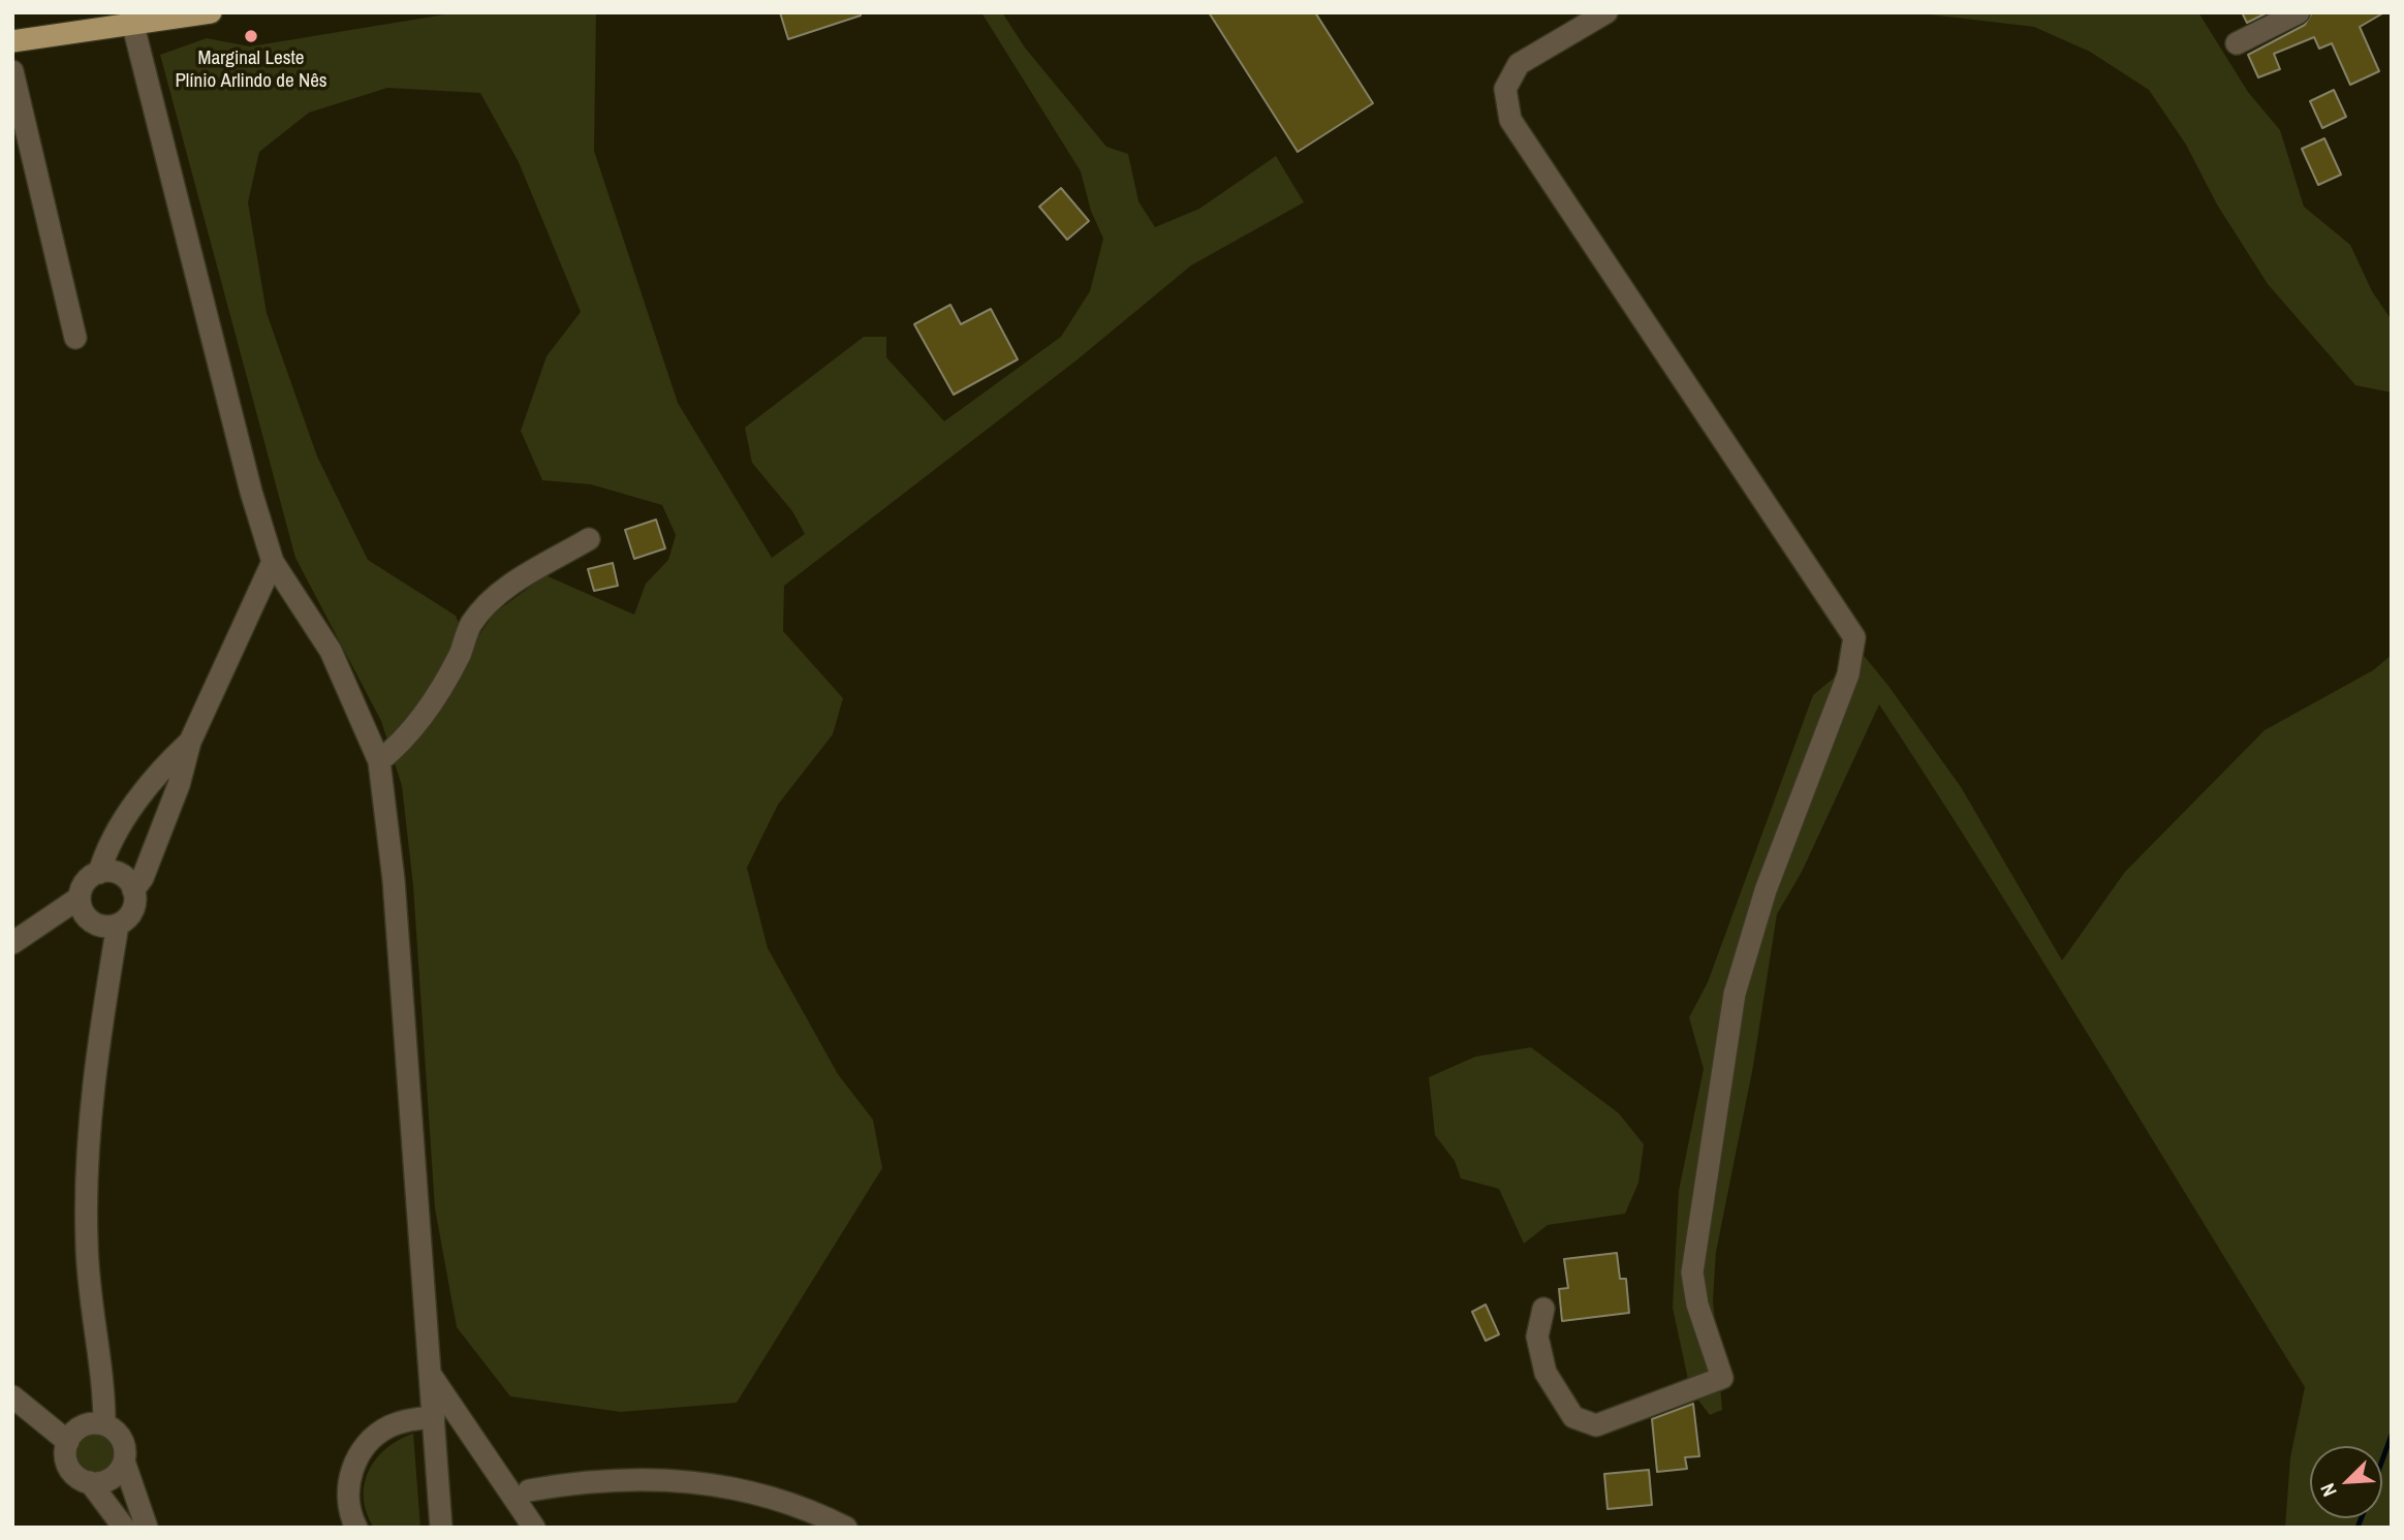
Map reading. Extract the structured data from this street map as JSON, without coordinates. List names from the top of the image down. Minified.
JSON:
{"places":["Marginal Leste Plínio Arlindo de Nês"],"north":"bottom left"}
